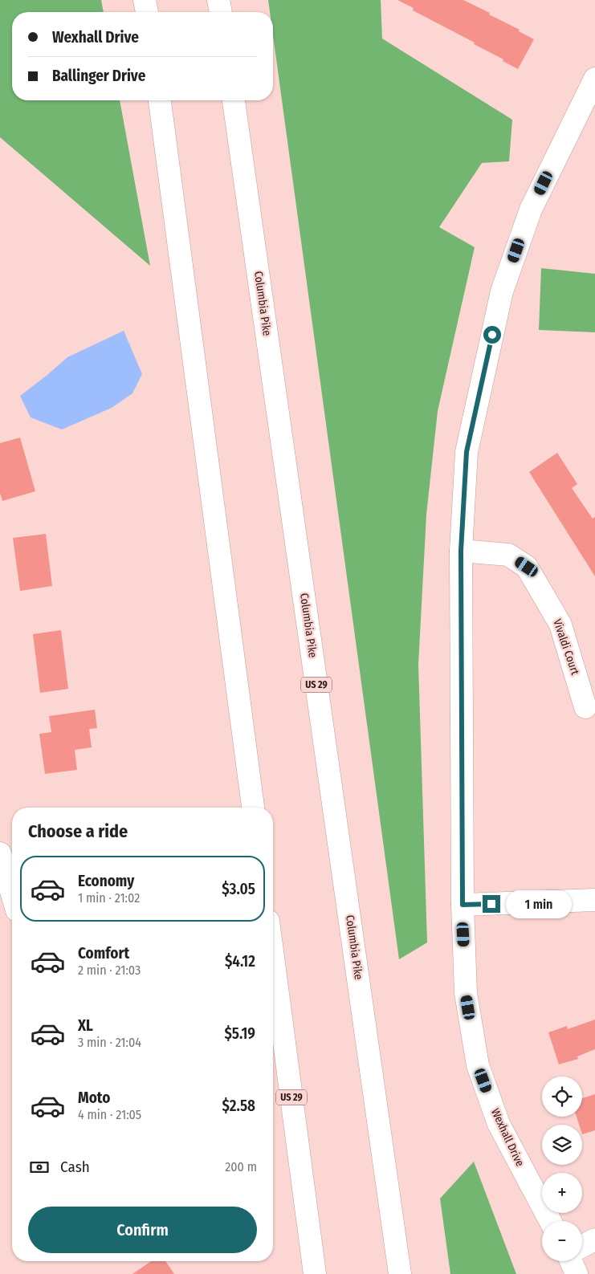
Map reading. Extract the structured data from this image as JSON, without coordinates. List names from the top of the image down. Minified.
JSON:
{"streets":{"main road":["Columbia Pike","Vivaldi Court","US 29","Wexhall Drive"]},"crossings":[["Vivaldi Court","Wexhall Drive"]],"page":{"banner":["Wexhall Drive","Ballinger Drive"],"heading":"Choose a ride","list":[{"name":"Economy","note":"1 min · 21:02","value":"$3.05"},{"name":"Comfort","note":"2 min · 21:03","value":"$4.12"},{"name":"XL","note":"3 min · 21:04","value":"$5.19"},{"name":"Moto","note":"4 min · 21:05","value":"$2.58"}],"bubble":"1 min","map_buttons":["+","−"],"pay":["Cash","200 m"],"buttons":"Confirm"}}
